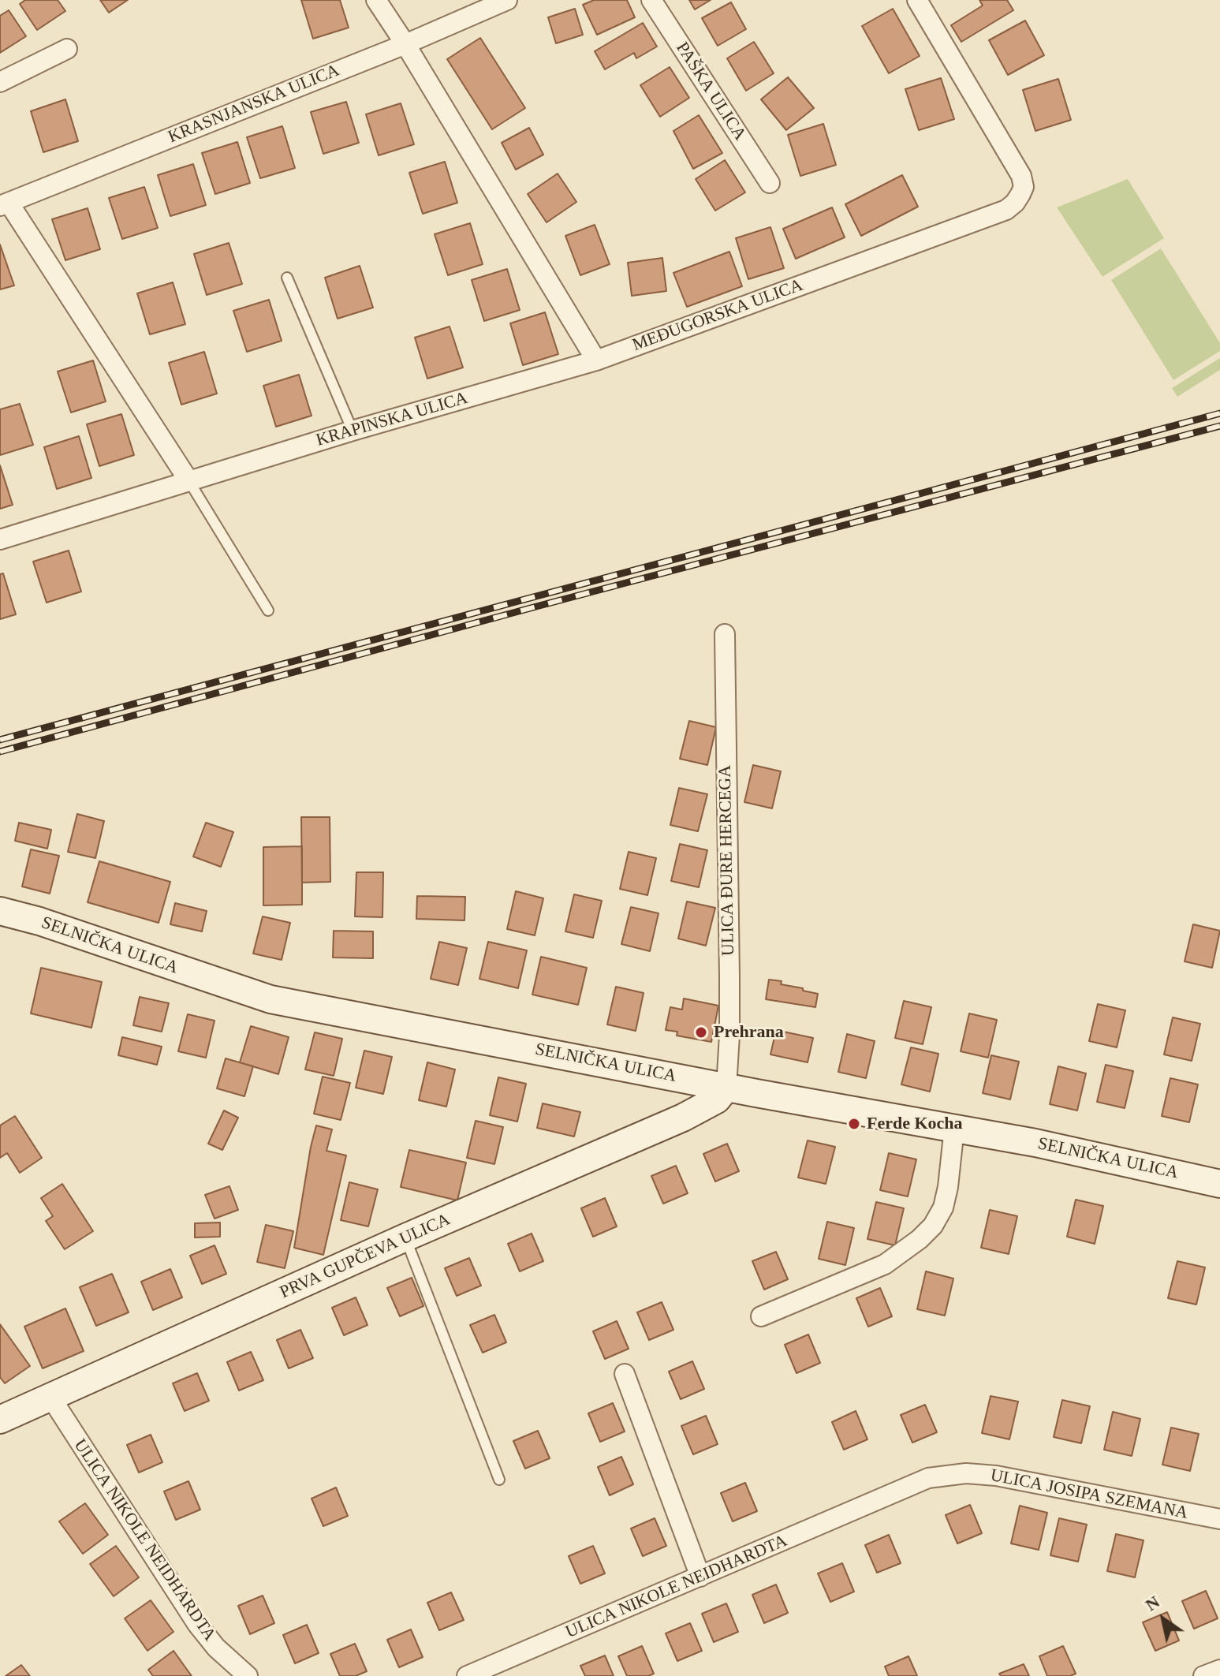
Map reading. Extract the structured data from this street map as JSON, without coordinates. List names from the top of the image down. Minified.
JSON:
{"streets":{"street":["PAŠKA ULICA","KRASNJANSKA ULICA","MEĐUGORSKA ULICA","KRAPINSKA ULICA","ULICA ĐURE HERCEGA","SELNIČKA ULICA","PRVA GUPČEVA ULICA","ULICA JOSIPA SZEMANA","ULICA NIKOLE NEIDHARDTA"]},"crossings":[["MEĐUGORSKA ULICA","KRAPINSKA ULICA"],["ULICA ĐURE HERCEGA","SELNIČKA ULICA"],["ULICA ĐURE HERCEGA","PRVA GUPČEVA ULICA"],["SELNIČKA ULICA","PRVA GUPČEVA ULICA"],["PRVA GUPČEVA ULICA","ULICA NIKOLE NEIDHARDTA"],["ULICA JOSIPA SZEMANA","ULICA NIKOLE NEIDHARDTA"]],"places":["Prehrana","Ferde Kocha"],"north":"top left"}
